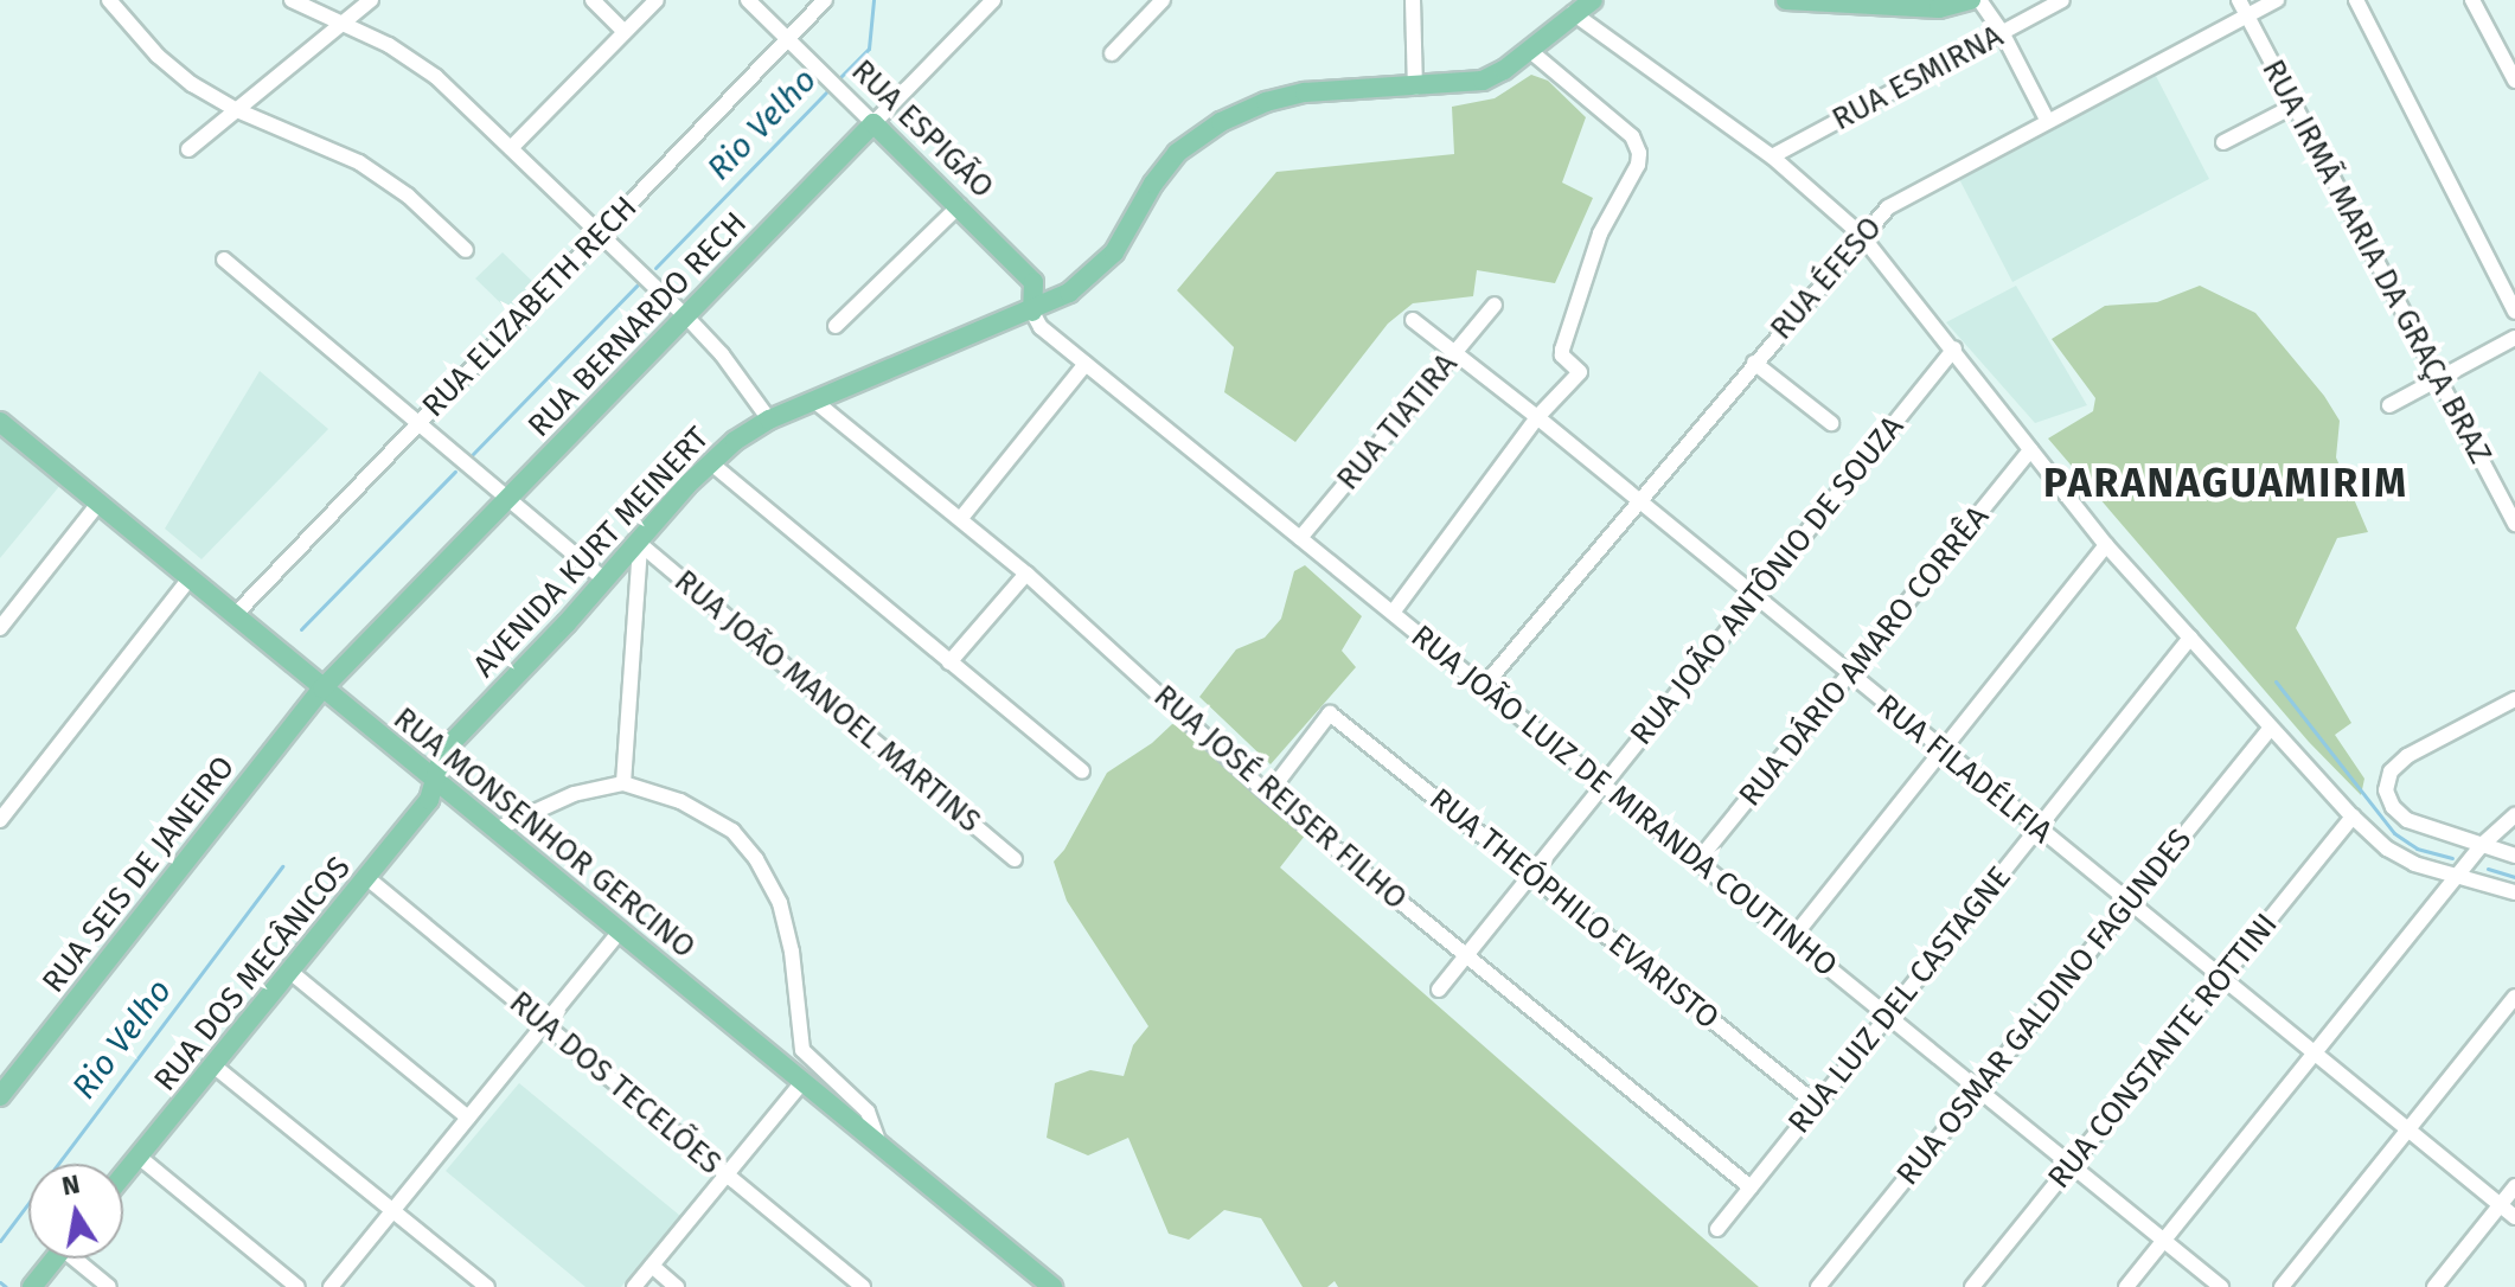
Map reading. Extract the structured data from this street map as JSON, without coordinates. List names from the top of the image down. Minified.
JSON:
{"streets":{"main road":["RUA ESPIGÃO","RUA BERNARDO RECH","AVENIDA KURT MEINERT","RUA MONSENHOR GERCINO","RUA SEIS DE JANEIRO","RUA DOS MECÂNICOS"],"street":["RUA ESMIRNA","RUA IRMÃ MARIA DA GRAÇA BRAZ","RUA ÉFESO","RUA ELIZABETH RECH","RUA TIATIRA","RUA JOÃO ANTÔNIO DE SOUZA","RUA DÁRIO AMARO CORRÊA","RUA JOÃO MANOEL MARTINS","RUA FILADÉLFIA","RUA JOSÉ REISER FILHO","RUA JOÃO LUIZ DE MIRANDA COUTINHO","RUA THEÓPHILO EVARISTO","RUA LUIZ DEL CASTAGNE","RUA OSMAR GALDINO FAGUNDES","RUA CONSTANTE ROTTINI","RUA DOS TECELÕES"]},"crossings":[["RUA ESPIGÃO","RUA ELIZABETH RECH"],["RUA ESPIGÃO","RUA BERNARDO RECH"],["RUA IRMÃ MARIA DA GRAÇA BRAZ","RUA ÉFESO"],["RUA ÉFESO","RUA FILADÉLFIA"],["RUA ÉFESO","RUA JOÃO LUIZ DE MIRANDA COUTINHO"],["RUA ELIZABETH RECH","RUA MONSENHOR GERCINO"],["RUA BERNARDO RECH","RUA MONSENHOR GERCINO"],["RUA BERNARDO RECH","RUA SEIS DE JANEIRO"],["RUA TIATIRA","RUA FILADÉLFIA"],["RUA TIATIRA","RUA JOÃO LUIZ DE MIRANDA COUTINHO"],["AVENIDA KURT MEINERT","RUA JOÃO MANOEL MARTINS"],["AVENIDA KURT MEINERT","RUA JOSÉ REISER FILHO"],["AVENIDA KURT MEINERT","RUA JOÃO LUIZ DE MIRANDA COUTINHO"],["AVENIDA KURT MEINERT","RUA MONSENHOR GERCINO"],["AVENIDA KURT MEINERT","RUA DOS MECÂNICOS"],["RUA JOÃO ANTÔNIO DE SOUZA","RUA FILADÉLFIA"],["RUA JOÃO ANTÔNIO DE SOUZA","RUA JOSÉ REISER FILHO"],["RUA JOÃO ANTÔNIO DE SOUZA","RUA JOÃO LUIZ DE MIRANDA COUTINHO"],["RUA JOÃO ANTÔNIO DE SOUZA","RUA THEÓPHILO EVARISTO"],["RUA DÁRIO AMARO CORRÊA","RUA FILADÉLFIA"],["RUA DÁRIO AMARO CORRÊA","RUA JOÃO LUIZ DE MIRANDA COUTINHO"],["RUA FILADÉLFIA","RUA LUIZ DEL CASTAGNE"],["RUA FILADÉLFIA","RUA OSMAR GALDINO FAGUNDES"],["RUA FILADÉLFIA","RUA CONSTANTE ROTTINI"],["RUA JOSÉ REISER FILHO","RUA THEÓPHILO EVARISTO"],["RUA JOSÉ REISER FILHO","RUA LUIZ DEL CASTAGNE"],["RUA JOÃO LUIZ DE MIRANDA COUTINHO","RUA LUIZ DEL CASTAGNE"],["RUA JOÃO LUIZ DE MIRANDA COUTINHO","RUA OSMAR GALDINO FAGUNDES"],["RUA JOÃO LUIZ DE MIRANDA COUTINHO","RUA CONSTANTE ROTTINI"],["RUA MONSENHOR GERCINO","RUA SEIS DE JANEIRO"],["RUA MONSENHOR GERCINO","RUA DOS MECÂNICOS"],["RUA THEÓPHILO EVARISTO","RUA LUIZ DEL CASTAGNE"],["RUA DOS MECÂNICOS","RUA DOS TECELÕES"]],"districts":["PARANAGUAMIRIM"],"water":["Rio Velho"],"north":"top"}
